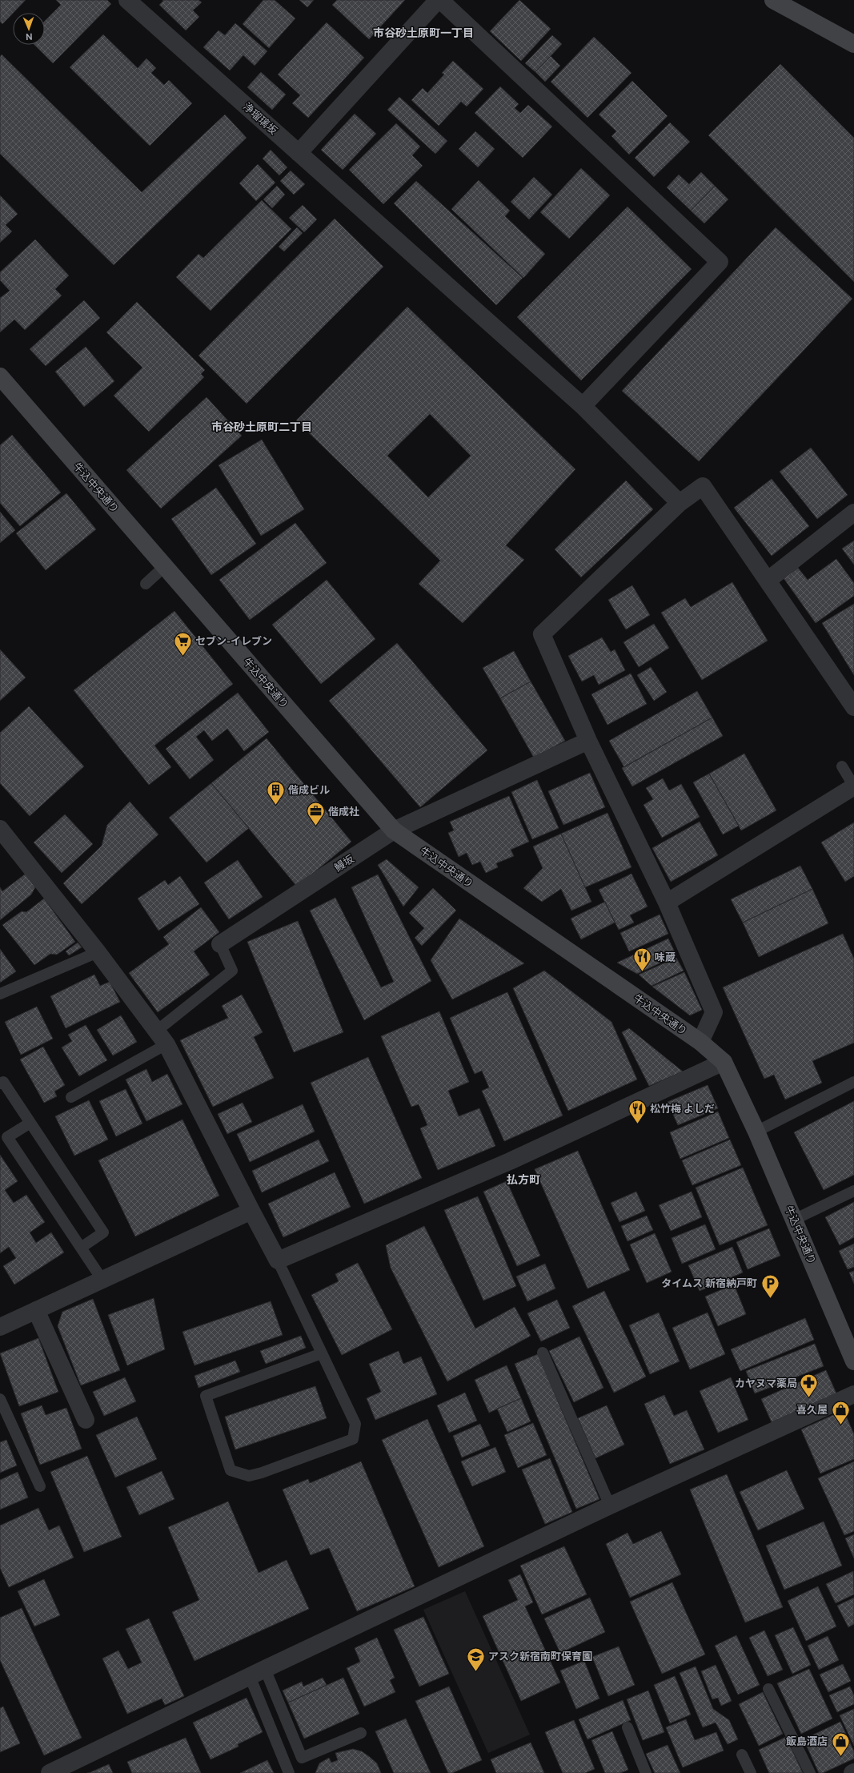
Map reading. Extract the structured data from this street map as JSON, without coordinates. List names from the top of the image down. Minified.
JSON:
{"streets":{"street":["浄瑠璃坂","牛込中央通り","鰻坂"]},"crossings":[["牛込中央通り","鰻坂"]],"districts":["市谷砂土原町一丁目","市谷砂土原町二丁目","払方町"],"places":{"supermarket":["セブン-イレブン"],"building":["偕成ビル"],"office":["偕成社"],"restaurant":["味蔵","松竹梅 よしだ"],"parking":["タイムス 新宿納戸町"],"pharmacy":["カヤヌマ薬局"],"shop":["喜久屋","飯島酒店"],"school or university":["アスク新宿南町保育園"]},"north":"bottom"}
